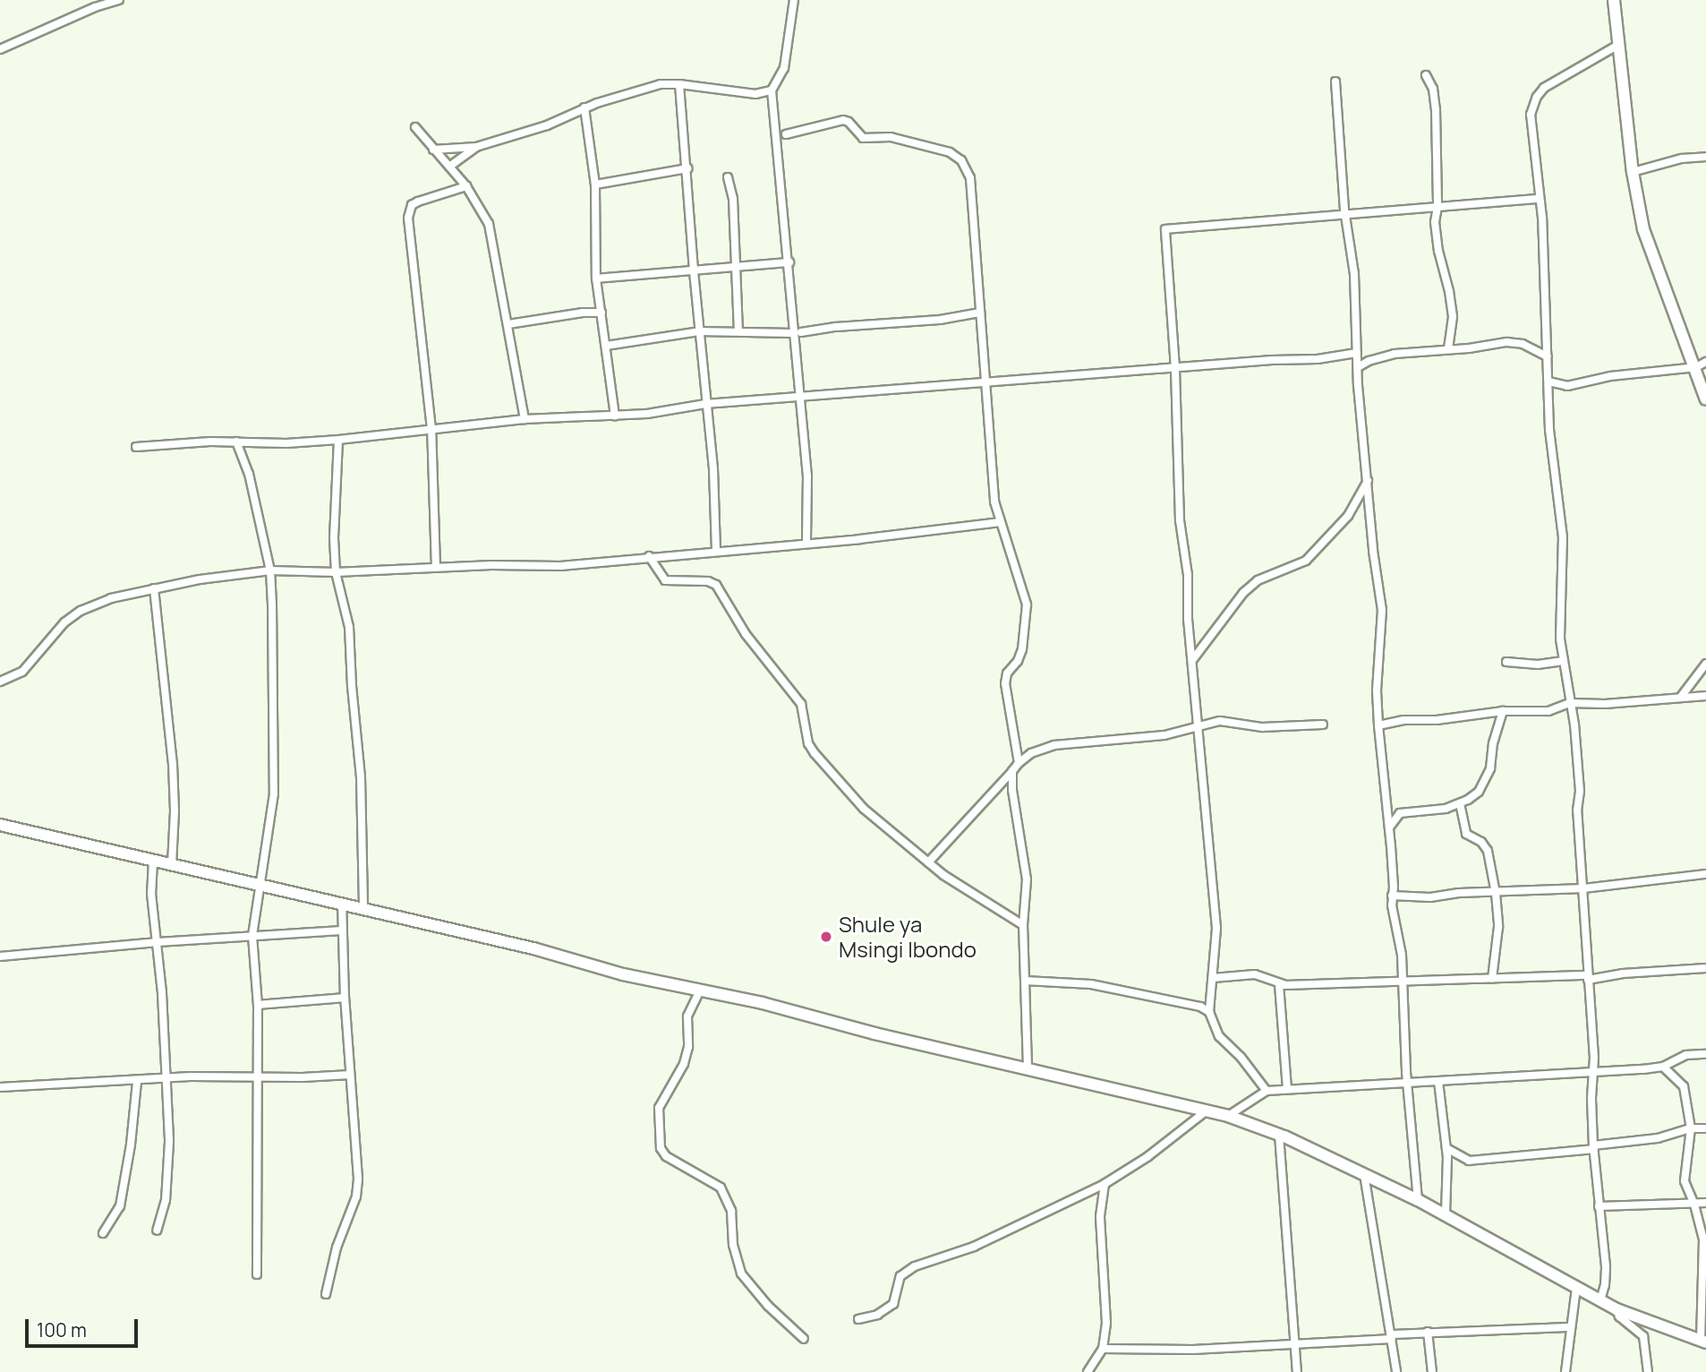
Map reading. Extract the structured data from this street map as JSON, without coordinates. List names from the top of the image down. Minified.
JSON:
{"places":["Shule ya Msingi Ibondo"],"scale_bar":"100 m"}
